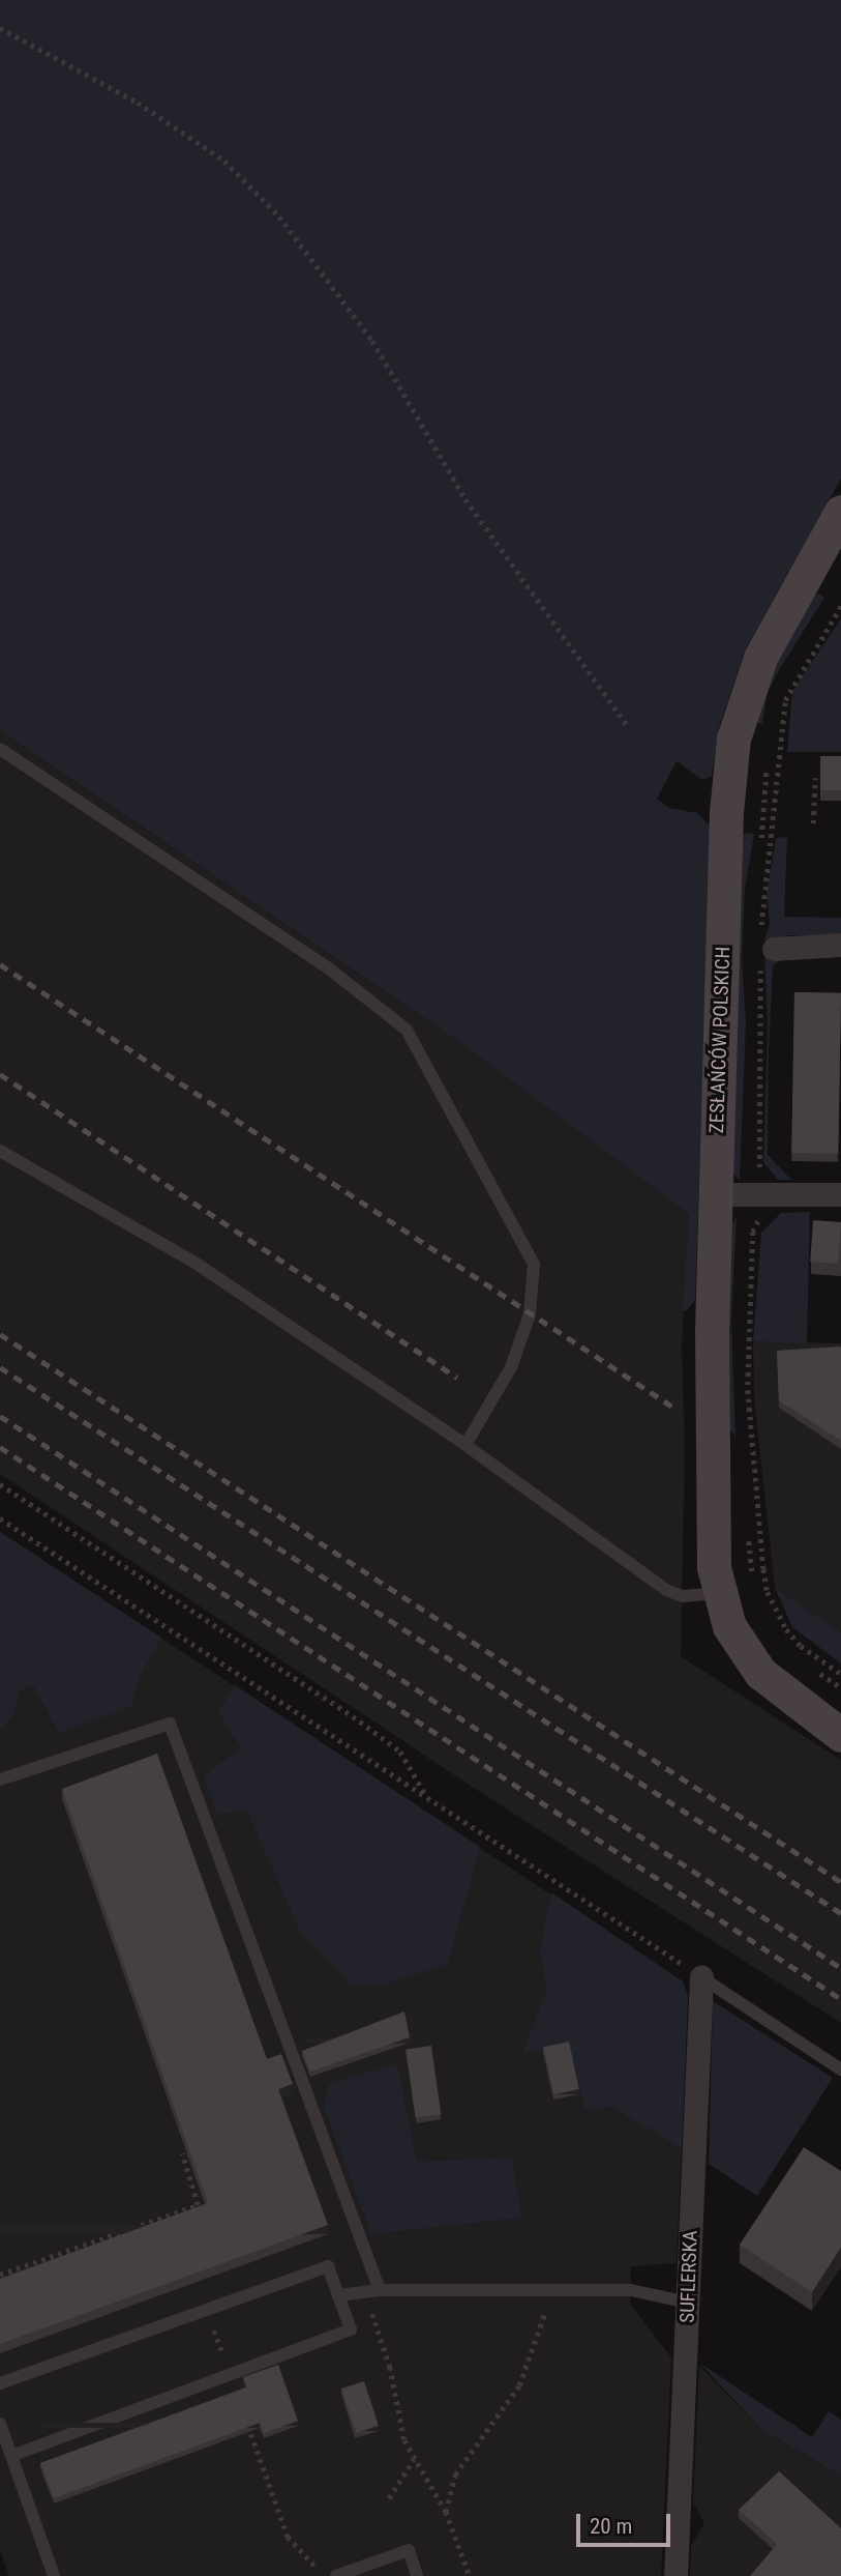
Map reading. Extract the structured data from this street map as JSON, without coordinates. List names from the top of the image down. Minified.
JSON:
{"streets":{"main road":["ZESŁAŃCÓW POLSKICH"],"street":["SUFLERSKA"]},"scale_bar":"20 m"}
